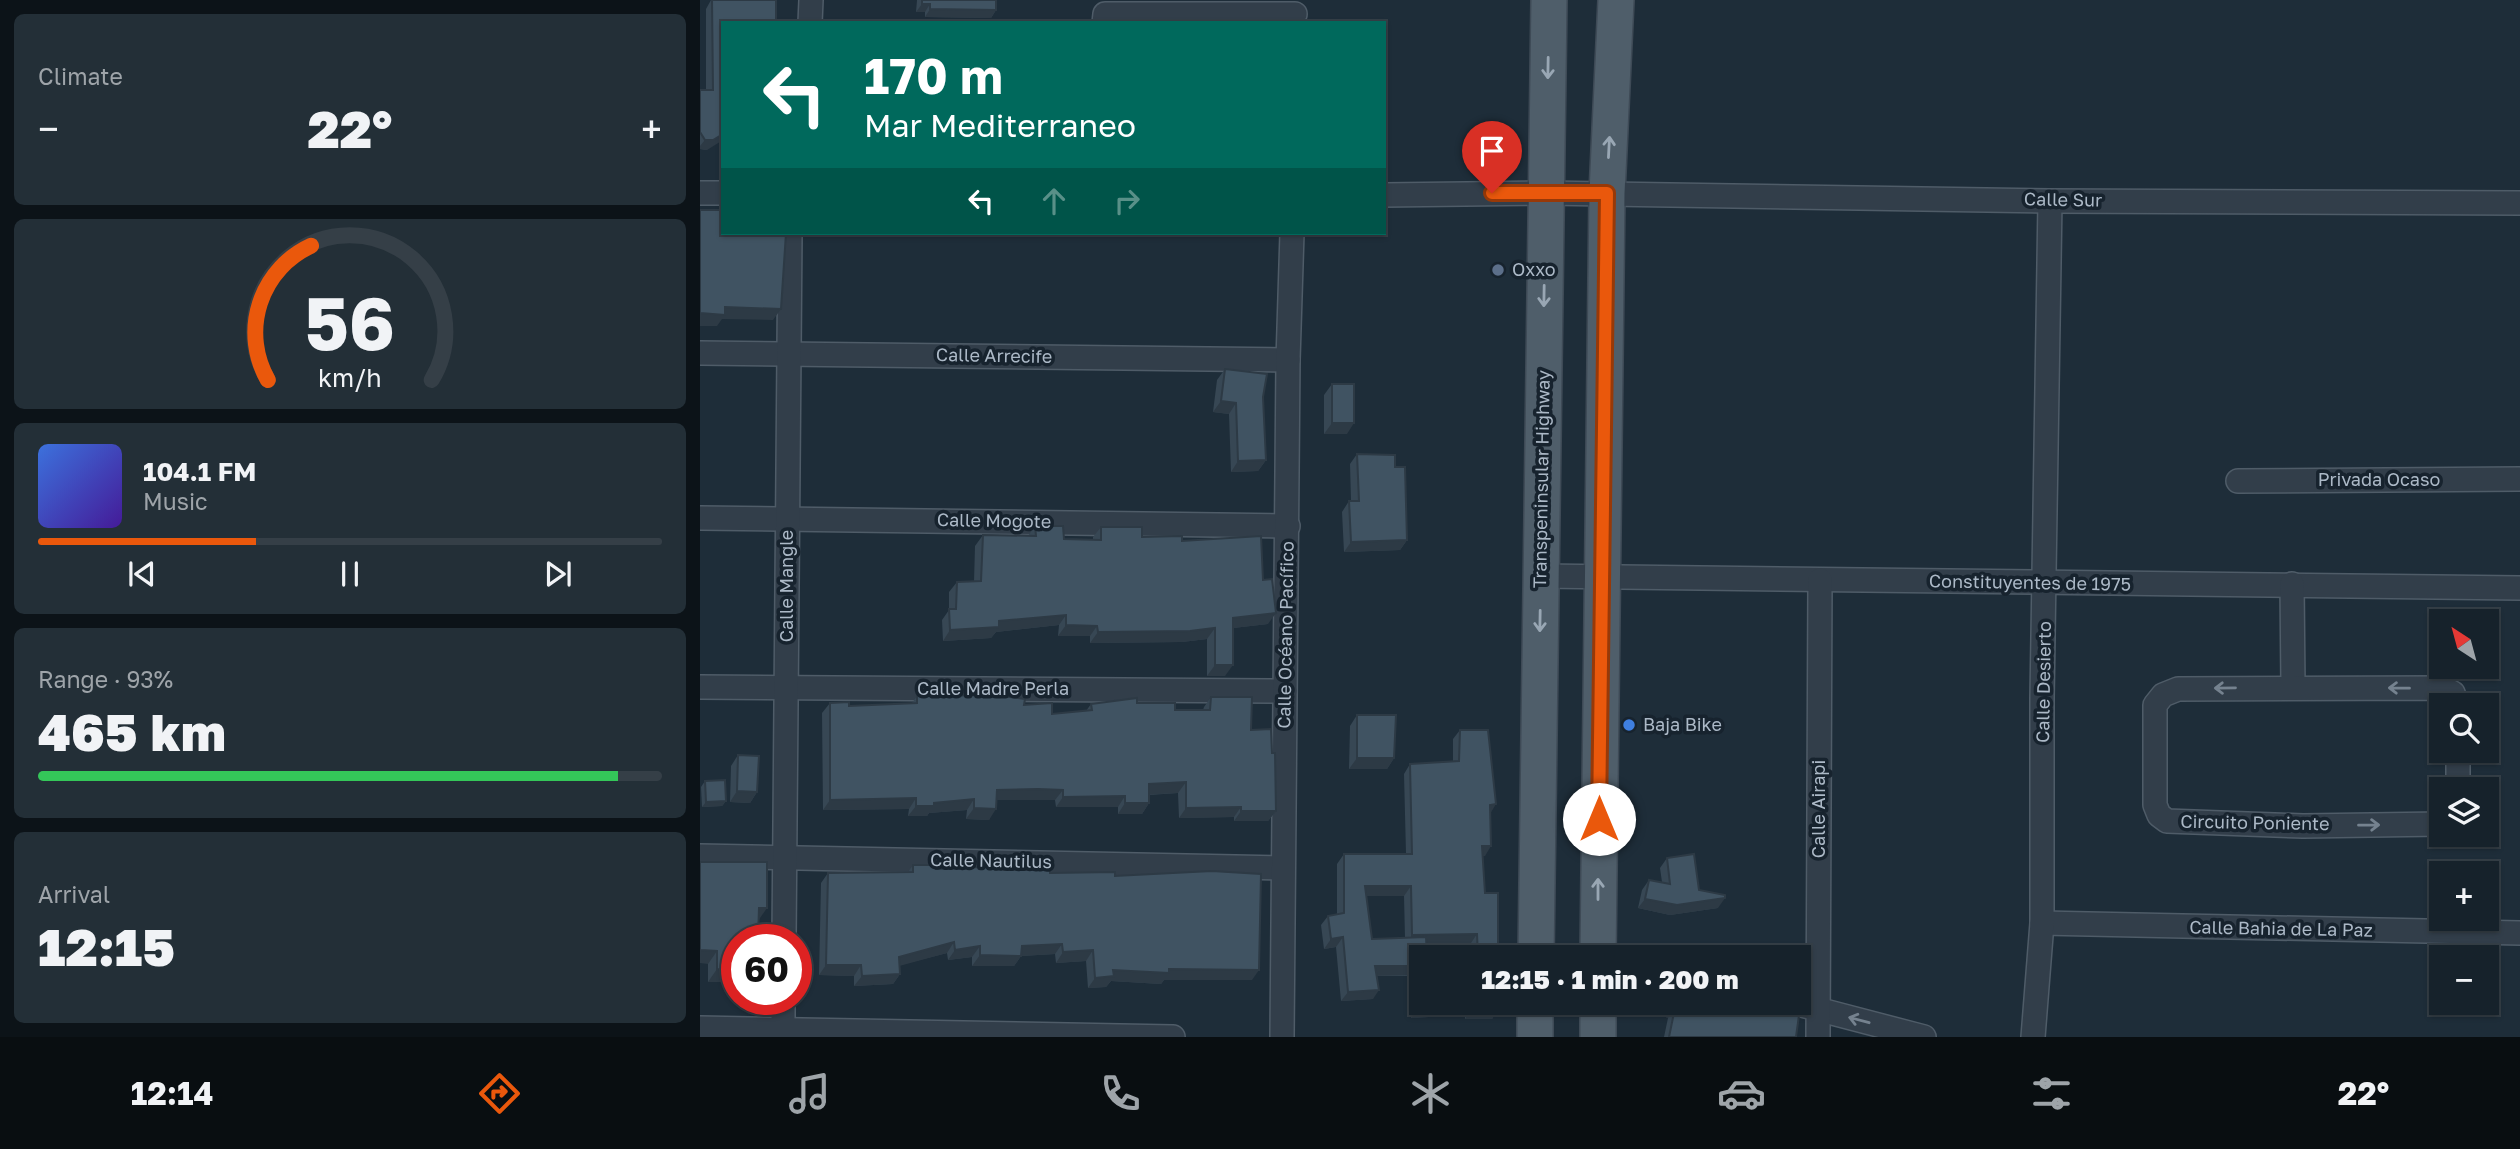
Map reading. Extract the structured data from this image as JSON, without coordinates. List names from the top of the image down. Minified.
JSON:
{"streets":{"main road":["Transpeninsular Highway"],"street":["Calle Sur","Calle Arrecife","Privada Ocaso","Calle Mogote","Constituyentes de 1975","Calle Mangle","Calle Océano Pacífico","Calle Desierto","Calle Madre Perla","Calle Airapi","Circuito Poniente","Calle Nautilus","Calle Bahia de La Paz"]},"crossings":[["Calle Sur","Transpeninsular Highway"],["Calle Sur","Calle Desierto"],["Calle Arrecife","Calle Mangle"],["Calle Arrecife","Calle Océano Pacífico"],["Transpeninsular Highway","Constituyentes de 1975"],["Calle Mogote","Calle Mangle"],["Calle Mogote","Calle Océano Pacífico"],["Constituyentes de 1975","Calle Desierto"],["Constituyentes de 1975","Calle Airapi"],["Calle Mangle","Calle Madre Perla"],["Calle Mangle","Calle Nautilus"],["Calle Océano Pacífico","Calle Madre Perla"],["Calle Océano Pacífico","Calle Nautilus"],["Calle Desierto","Calle Bahia de La Paz"]],"places":["Oxxo","Baja Bike"],"north":"top left","page":{"tile":["Climate",["Range · 93%","465 km"],["Arrival","12:15"]],"turn":["170 m","Mar Mediterraneo"],"heat":["−","22°","+"],"song":["104.1 FM","Music"],"map_buttons":["+","−"],"limit":"60","trip":"12:15 · 1 min · 200 m","tabs":["12:14","22°"],"gauge":["56","km/h"]}}
